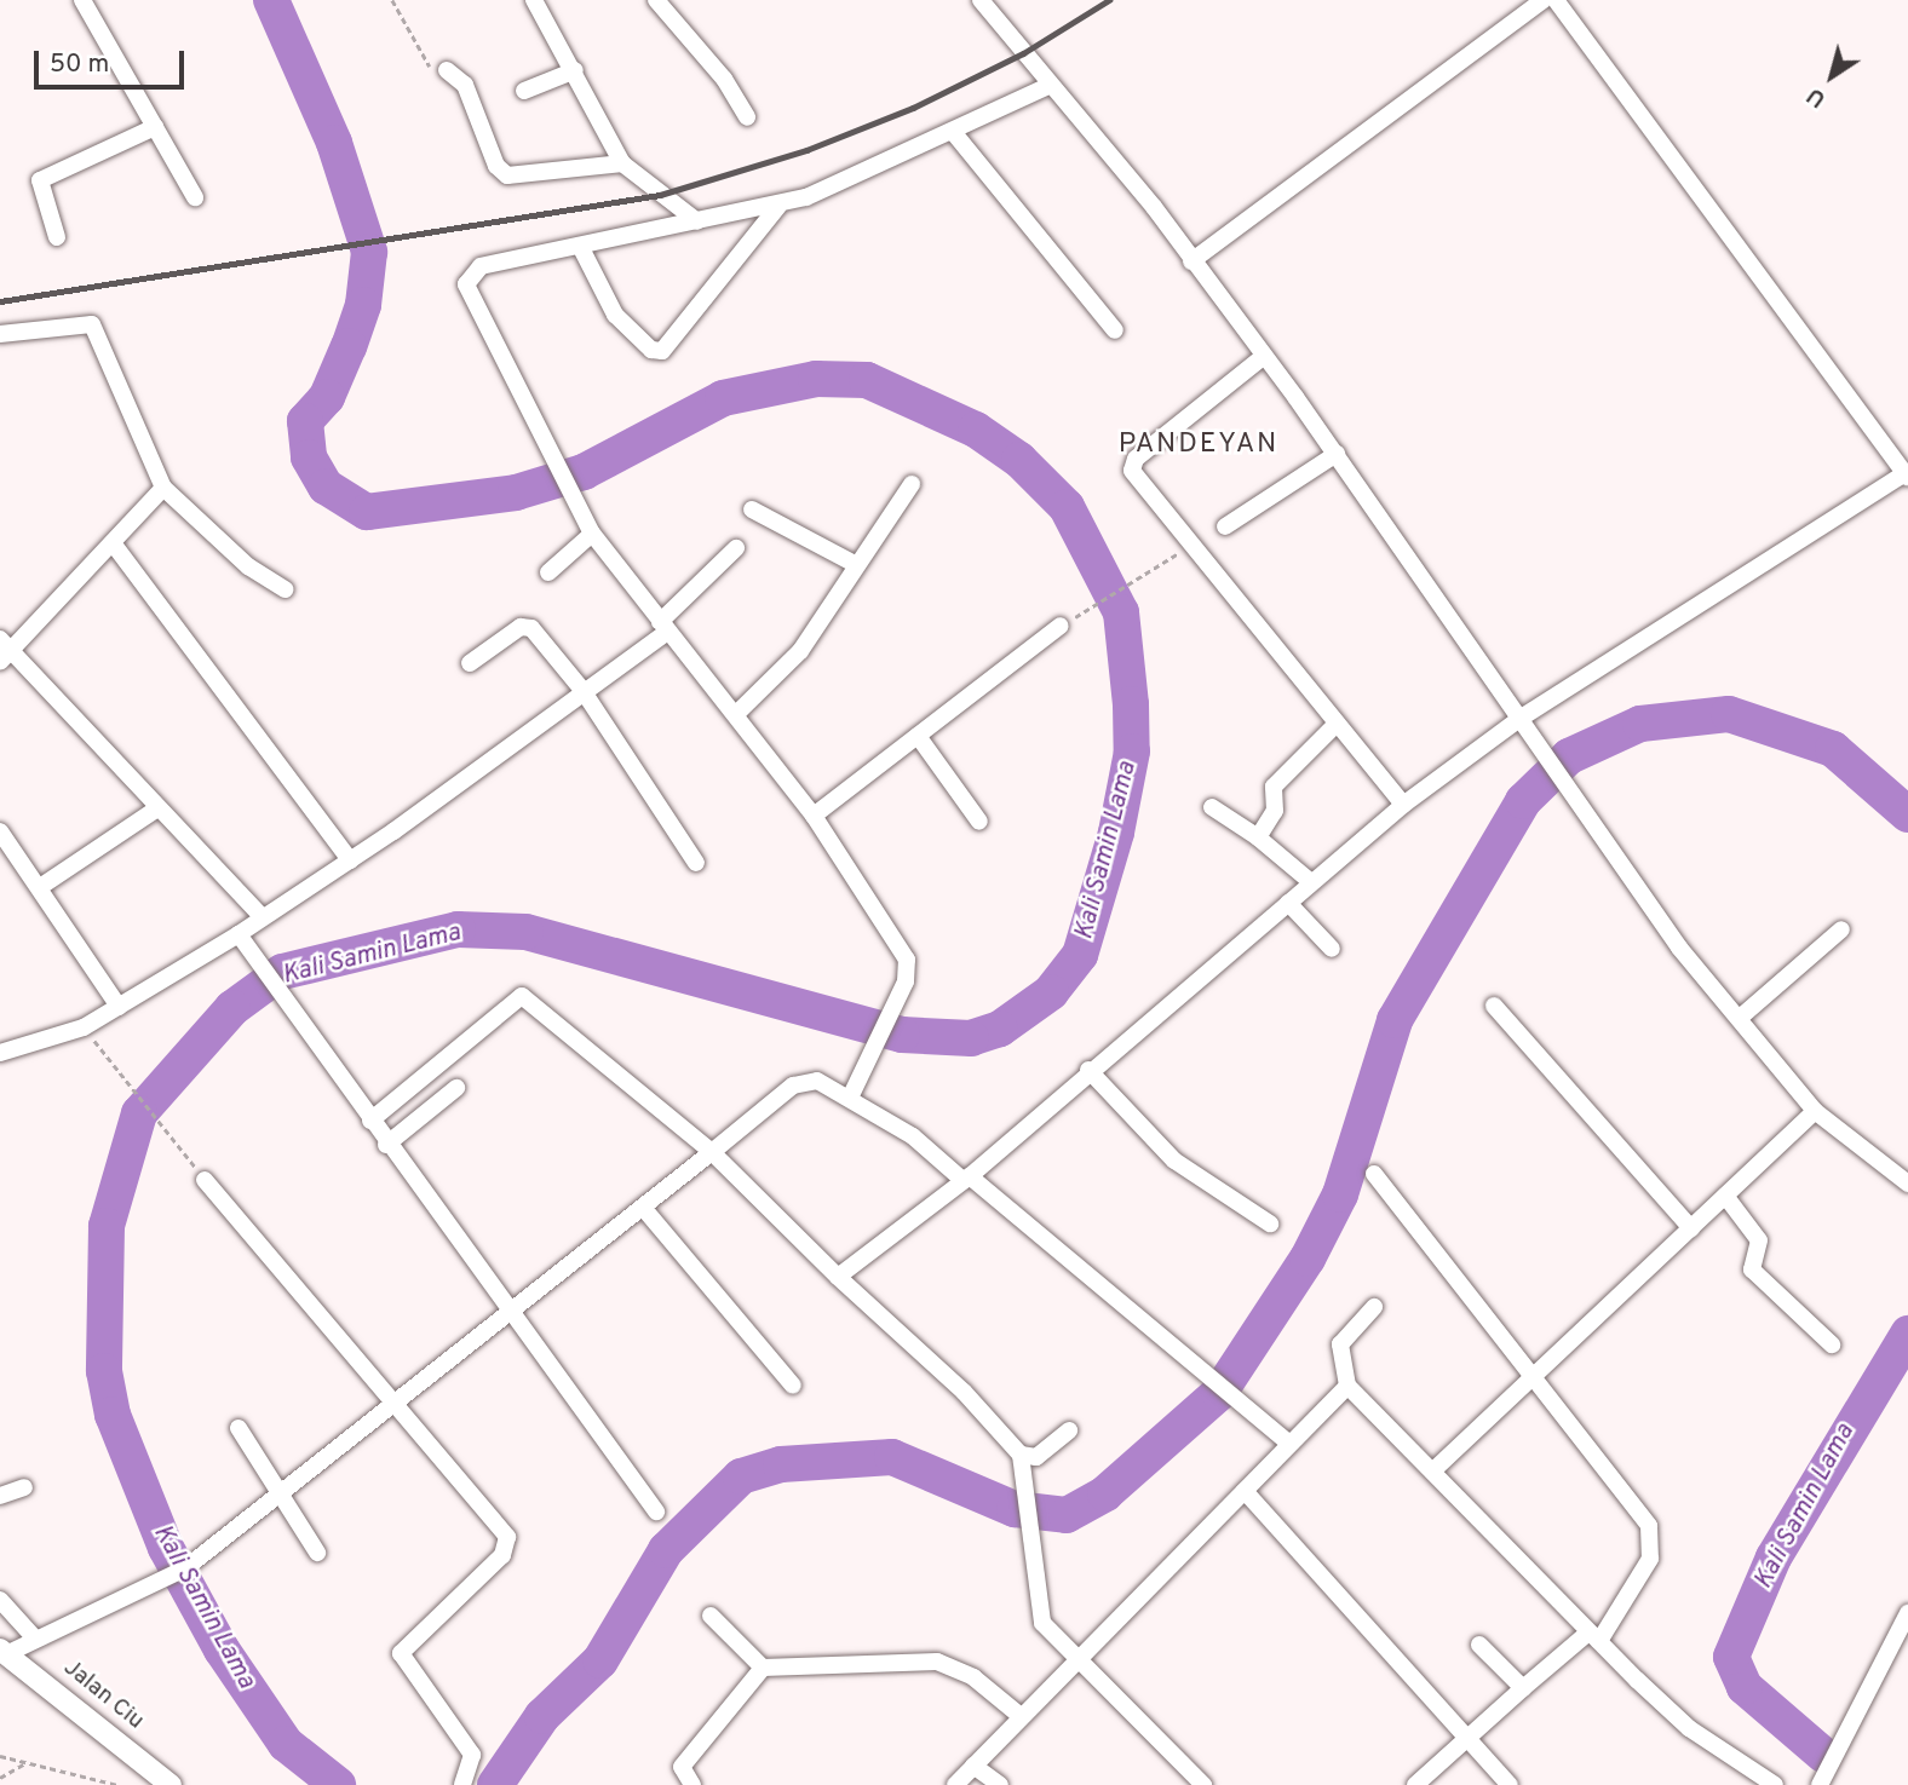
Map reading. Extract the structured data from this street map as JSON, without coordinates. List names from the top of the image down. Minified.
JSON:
{"streets":{"street":["Jalan Ciu"]},"districts":["PANDEYAN"],"water":["Kali Samin Lama"],"scale_bar":"50 m","north":"bottom left"}
